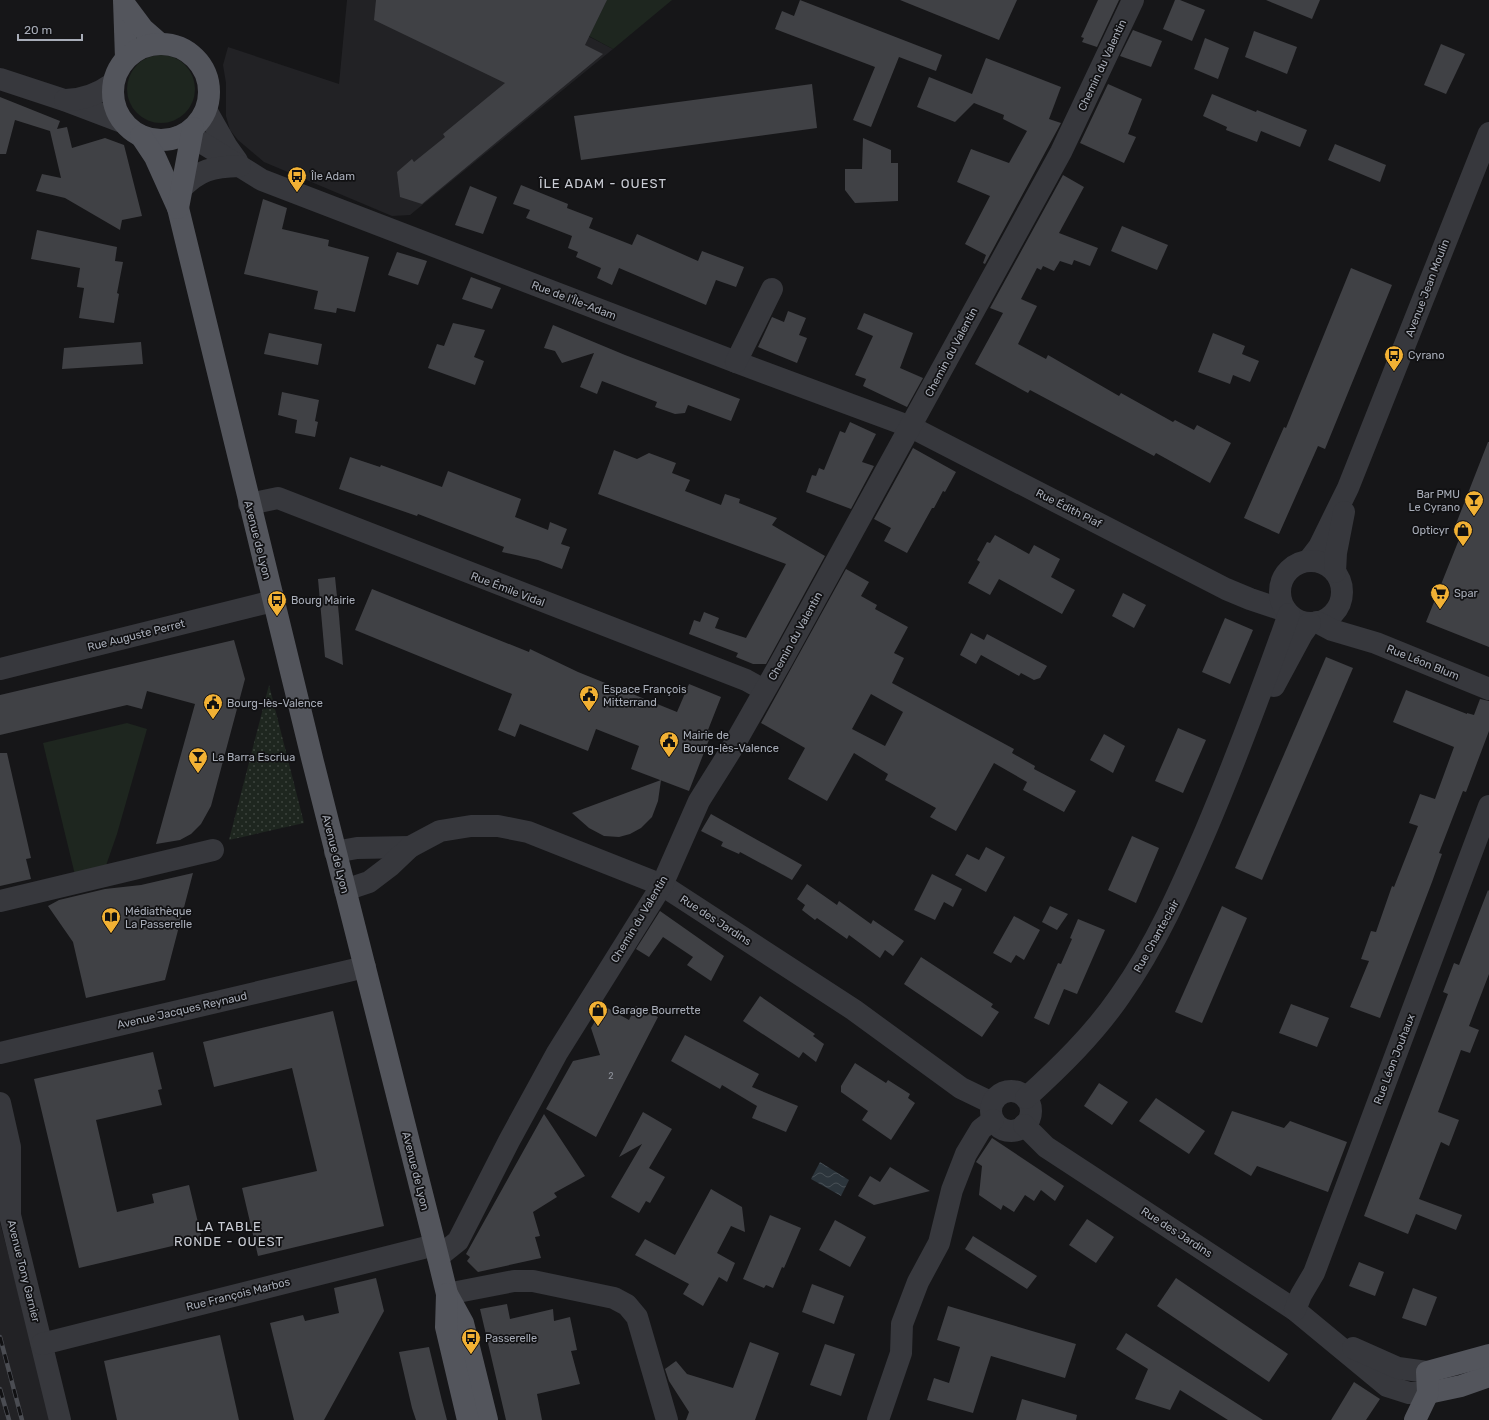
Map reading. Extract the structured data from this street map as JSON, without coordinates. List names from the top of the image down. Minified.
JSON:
{"streets":{"main road":["Avenue de Lyon"],"street":["Chemin du Valentin","Avenue Jean Moulin","Rue de l'Île-Adam","Rue Édith Piaf","Rue Émile Vidal","Rue Auguste Perret","Rue Léon Blum","Rue des Jardins","Rue Chanteclair","Avenue Jacques Reynaud","Rue Léon Jouhaux","Avenue Tony Garnier","Rue François Marbos"]},"crossings":[["Chemin du Valentin","Rue de l'Île-Adam"],["Chemin du Valentin","Rue Édith Piaf"],["Chemin du Valentin","Avenue de Lyon"],["Chemin du Valentin","Rue Émile Vidal"],["Chemin du Valentin","Rue des Jardins"],["Chemin du Valentin","Rue François Marbos"],["Avenue Jean Moulin","Rue Édith Piaf"],["Avenue Jean Moulin","Rue Léon Blum"],["Avenue Jean Moulin","Rue Chanteclair"],["Rue de l'Île-Adam","Rue Édith Piaf"],["Rue Édith Piaf","Rue Léon Blum"],["Rue Édith Piaf","Rue Chanteclair"],["Avenue de Lyon","Rue Émile Vidal"],["Avenue de Lyon","Rue Auguste Perret"],["Avenue de Lyon","Rue des Jardins"],["Avenue de Lyon","Avenue Jacques Reynaud"],["Avenue de Lyon","Rue François Marbos"],["Rue Léon Blum","Rue Chanteclair"],["Rue des Jardins","Rue Chanteclair"],["Rue des Jardins","Rue Léon Jouhaux"],["Avenue Tony Garnier","Rue François Marbos"]],"districts":["ÎLE ADAM - OUEST","LA TABLE RONDE - OUEST"],"places":{"bus stop":["Île Adam","Cyrano","Bourg Mairie","Passerelle"],"bar":["Bar PMU Le Cyrano","La Barra Escriua"],"shop":["Opticyr","Garage Bourrette"],"supermarket":["Spar"],"public building":["Espace François Mitterrand","Bourg-lès-Valence","Mairie de Bourg-lès-Valence"],"library":["Médiathèque La Passerelle"]},"house_numbers":["2"],"scale_bar":"20 m"}
